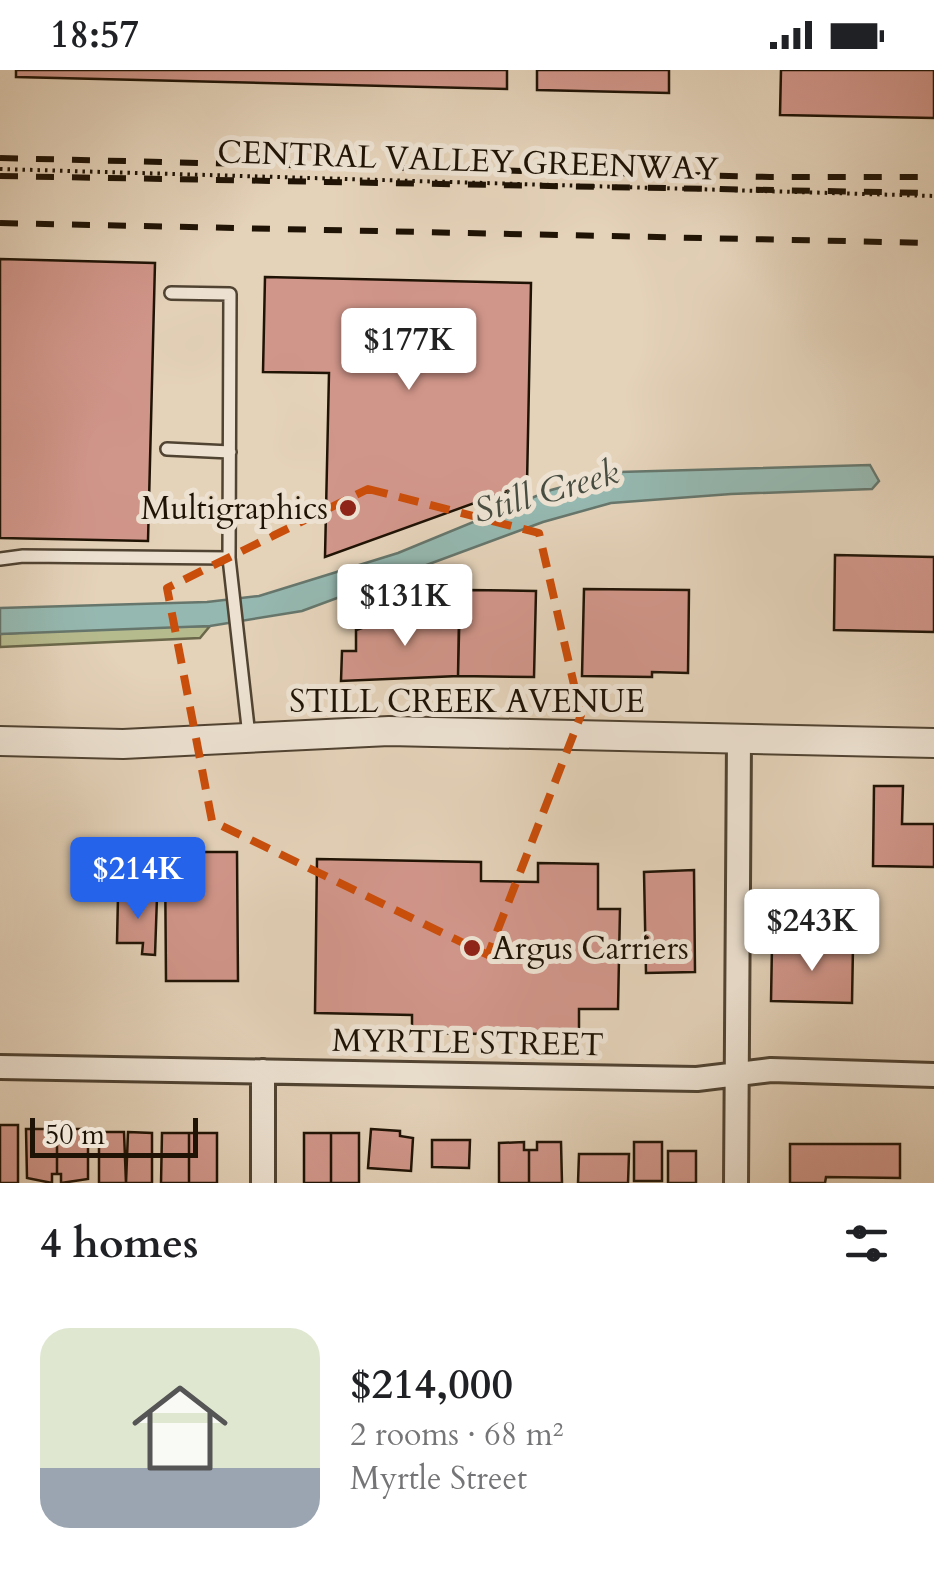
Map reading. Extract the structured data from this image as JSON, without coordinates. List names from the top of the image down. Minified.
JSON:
{"streets":{"street":["STILL CREEK AVENUE","MYRTLE STREET"],"path":["CENTRAL VALLEY GREENWAY"]},"water":["Still Creek"],"places":["Multigraphics","Argus Carriers"],"scale_bar":"50 m","page":{"status":"18:57","price":["$177K","$131K","$214K","$243K"],"scale":"50 m","heading":"4 homes","list":[{"name":"$214,000","note":"2 rooms · 68 m² · Myrtle Street"}]}}
